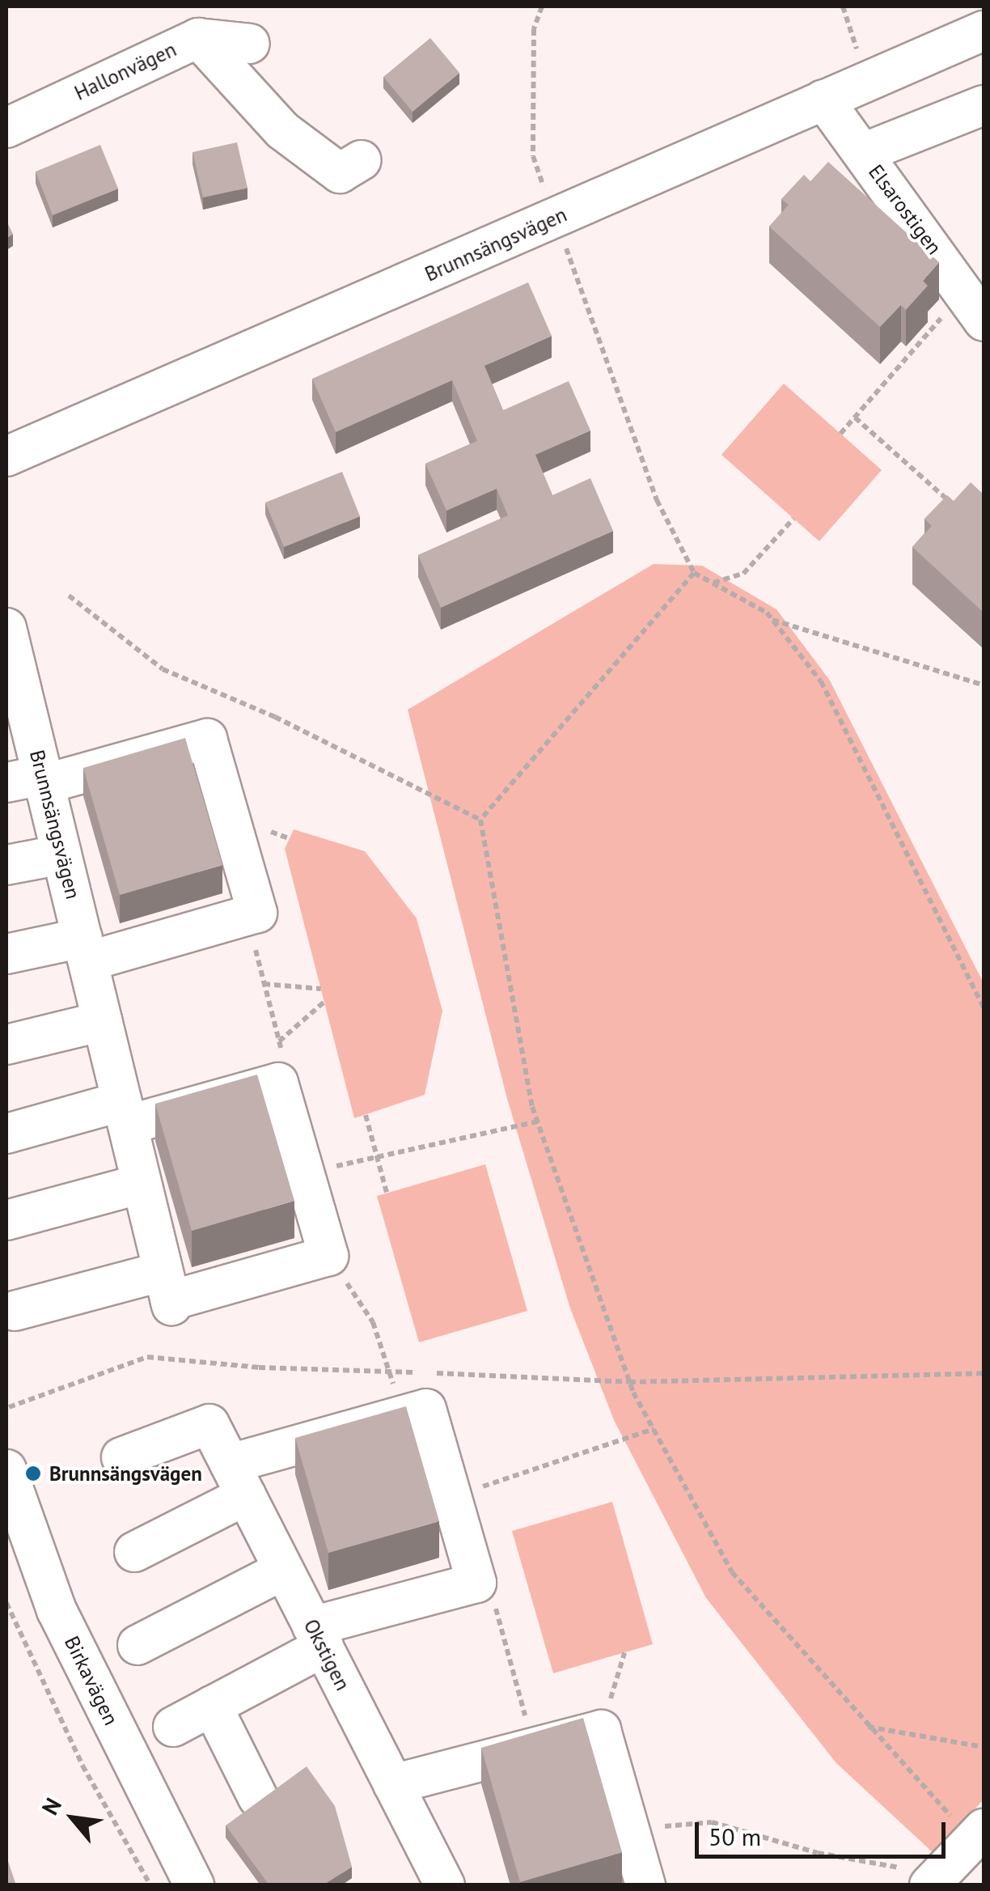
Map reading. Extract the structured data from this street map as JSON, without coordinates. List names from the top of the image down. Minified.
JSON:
{"streets":{"street":["Hallonvägen","Elsarostigen","Brunnsängsvägen","Okstigen","Birkavägen"]},"crossings":[["Elsarostigen","Brunnsängsvägen"]],"places":["Brunnsängsvägen"],"scale_bar":"50 m","north":"top left"}
